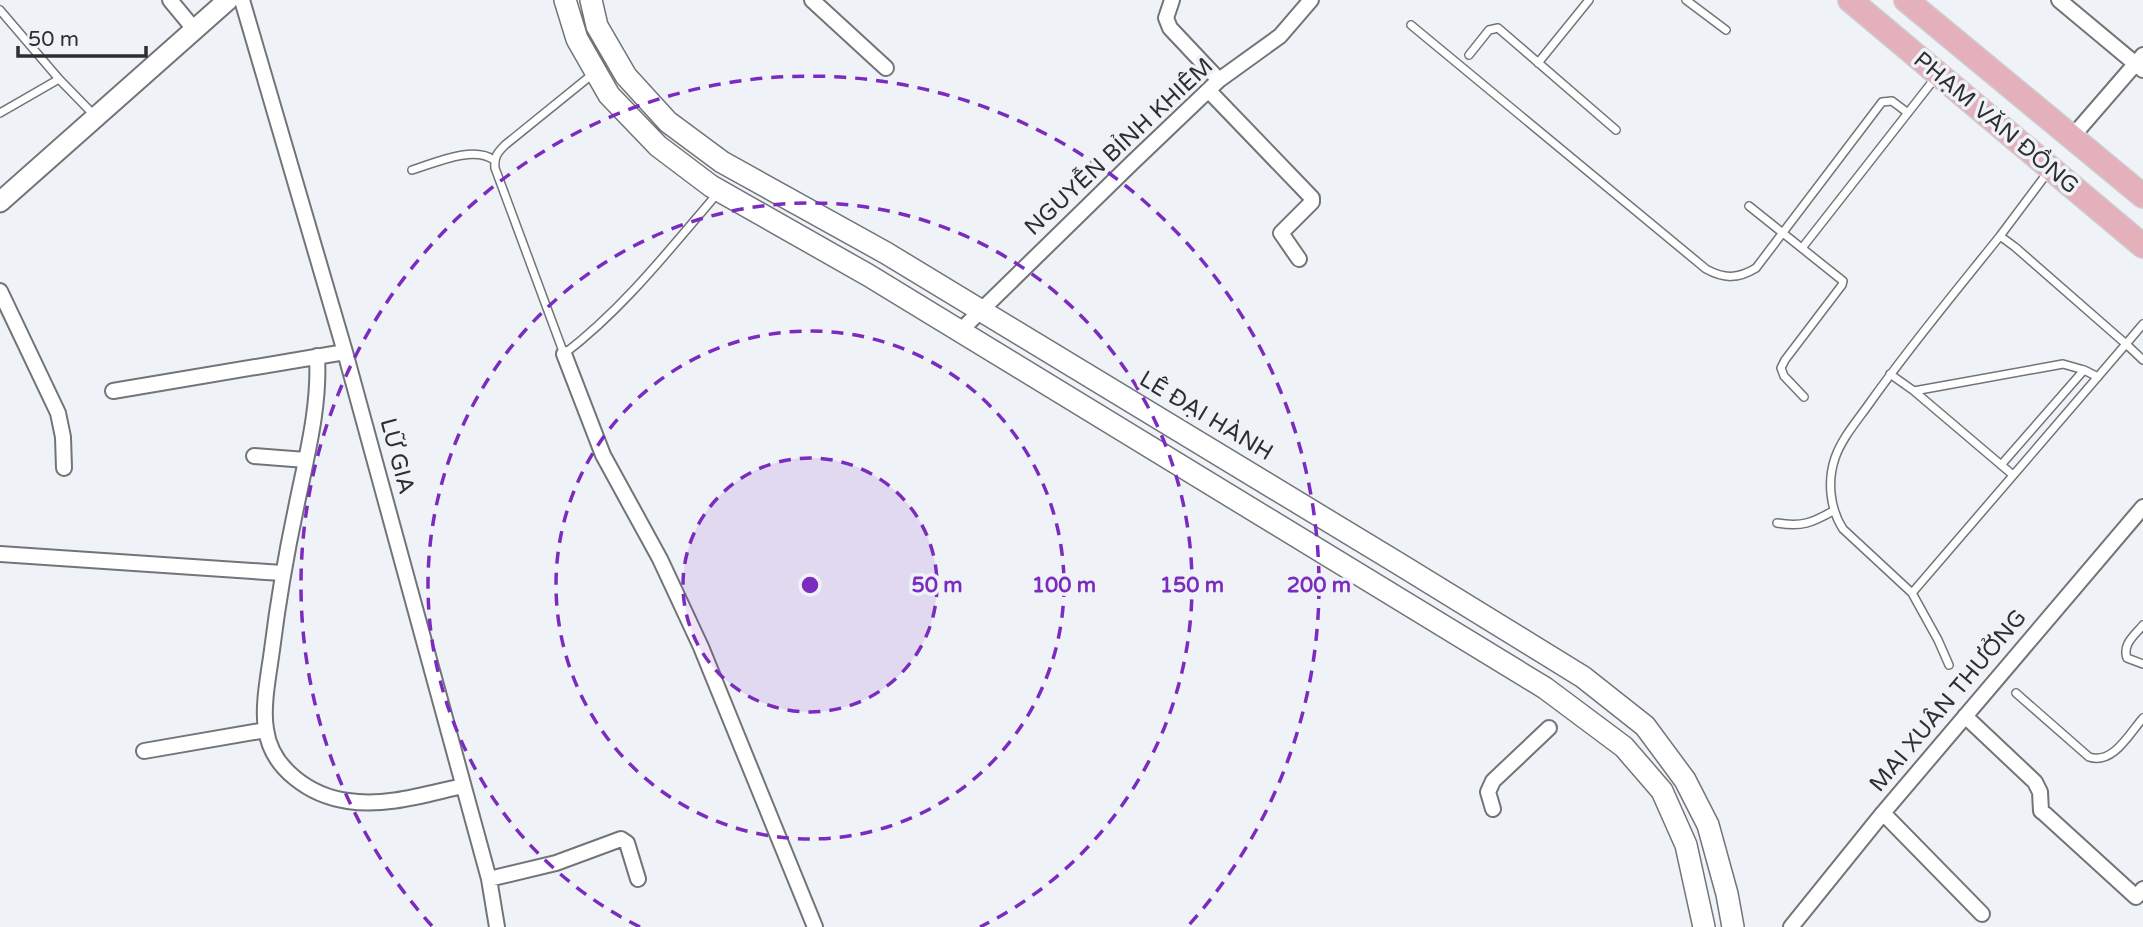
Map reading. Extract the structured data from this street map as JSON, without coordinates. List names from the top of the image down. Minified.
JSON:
{"streets":{"main road":["PHẠM VĂN ĐỒNG","LÊ ĐẠI HÀNH"],"street":["NGUYỄN BỈNH KHIÊM","LỮ GIA","MAI XUÂN THƯỞNG"]},"crossings":[["NGUYỄN BỈNH KHIÊM","LÊ ĐẠI HÀNH"]],"scale_bar":"50 m","rings":["50 m","100 m","150 m","200 m"]}
